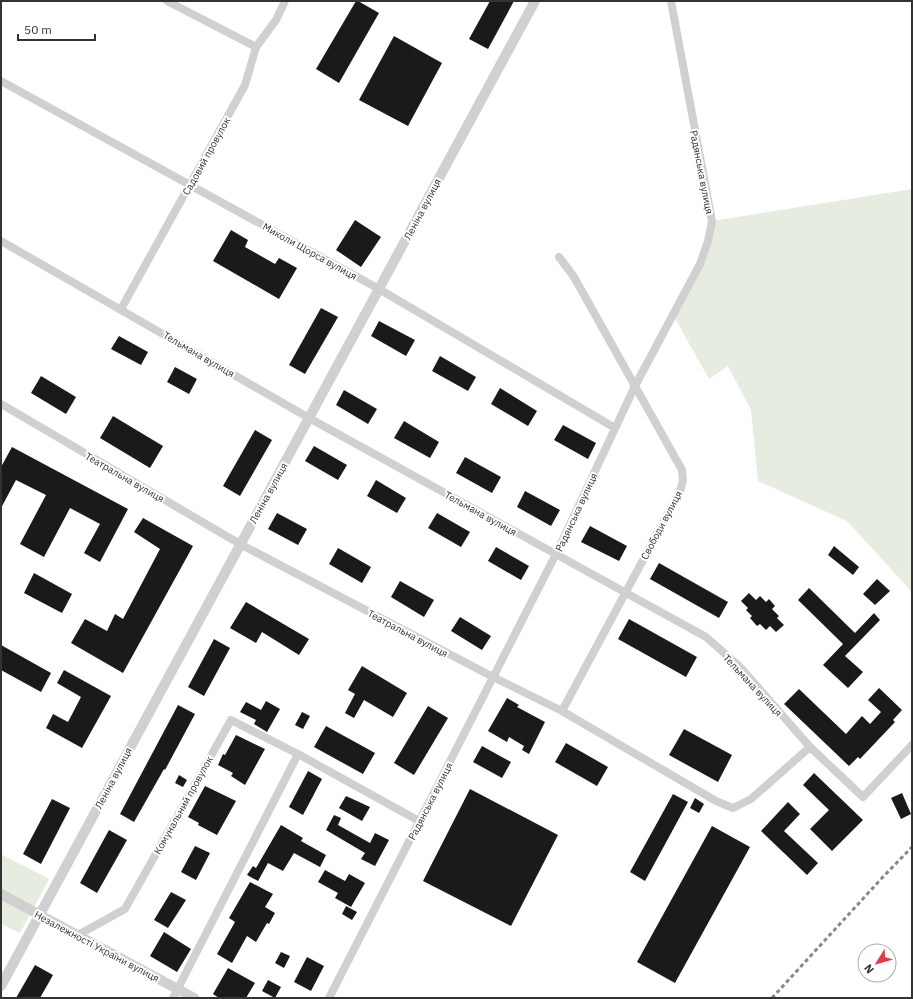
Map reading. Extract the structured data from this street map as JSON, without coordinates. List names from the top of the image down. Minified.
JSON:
{"streets":{"street":["Садовий провулок","Радянська вулиця","Леніна вулиця","Миколи Щорса вулиця","Тельмана вулиця","Театральна вулиця","Свободи вулиця","Комунальний провулок","Незалежності України вулиця"]},"crossings":[["Садовий провулок","Миколи Щорса вулиця"],["Садовий провулок","Тельмана вулиця"],["Радянська вулиця","Миколи Щорса вулиця"],["Радянська вулиця","Тельмана вулиця"],["Радянська вулиця","Театральна вулиця"],["Радянська вулиця","Свободи вулиця"],["Радянська вулиця","Комунальний провулок"],["Леніна вулиця","Миколи Щорса вулиця"],["Леніна вулиця","Тельмана вулиця"],["Леніна вулиця","Театральна вулиця"],["Леніна вулиця","Незалежності України вулиця"],["Тельмана вулиця","Театральна вулиця"],["Тельмана вулиця","Свободи вулиця"],["Театральна вулиця","Свободи вулиця"],["Комунальний провулок","Незалежності України вулиця"]],"scale_bar":"50 m","north":"bottom left"}
